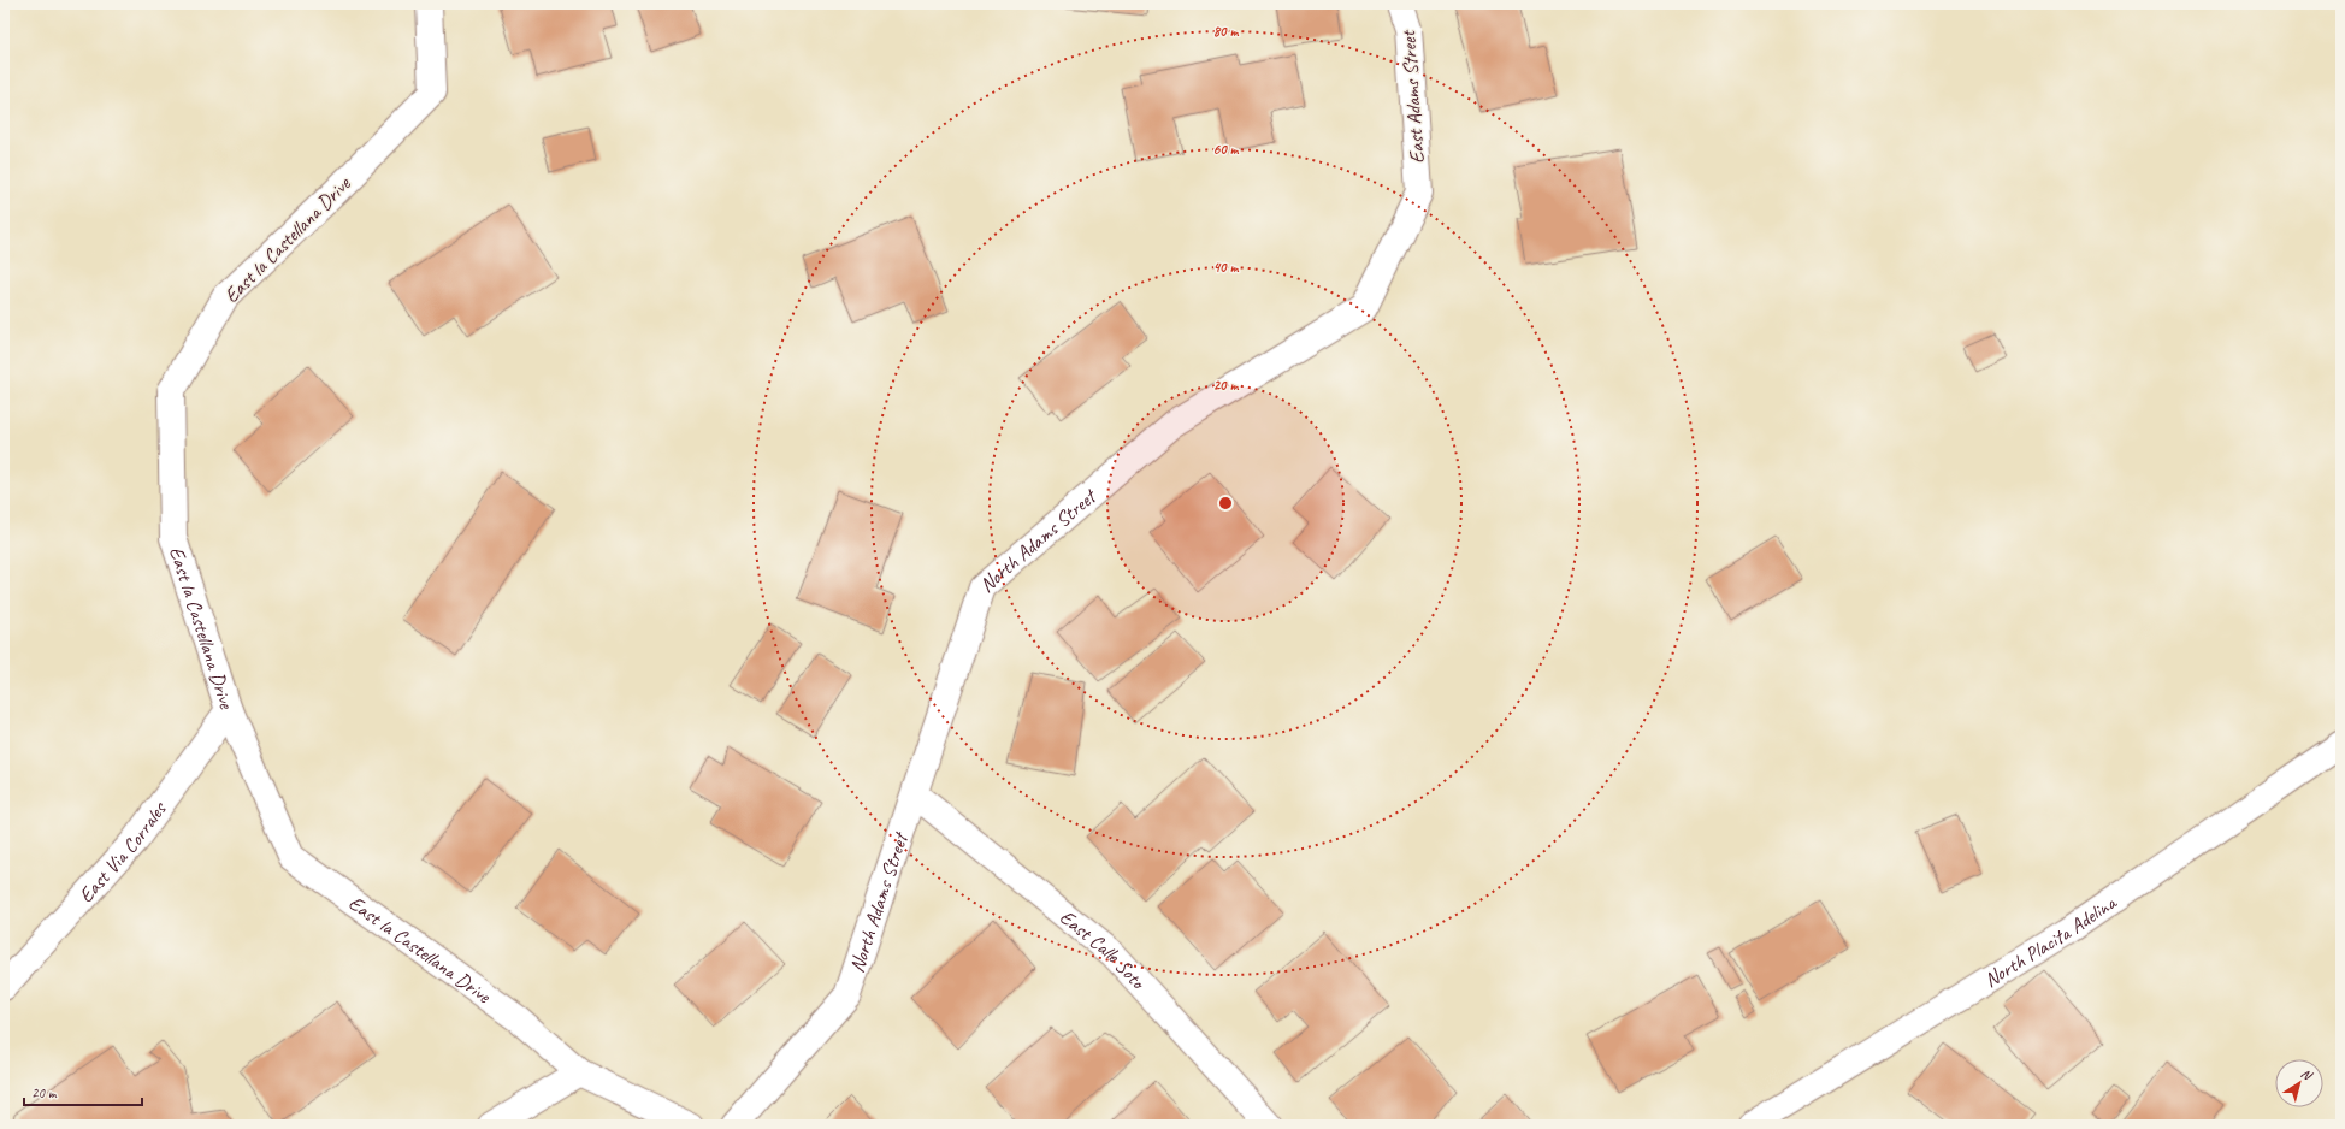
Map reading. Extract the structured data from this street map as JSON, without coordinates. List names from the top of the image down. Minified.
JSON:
{"streets":{"street":["East Adams Street","East la Castellana Drive","North Adams Street","East Via Corrales","North Placita Adelina","East Calle Soto"]},"crossings":[["East Adams Street","North Adams Street"],["East la Castellana Drive","East Via Corrales"],["North Adams Street","East Calle Soto"]],"scale_bar":"20 m","north":"top right","rings":["80 m","60 m","40 m","20 m"]}
